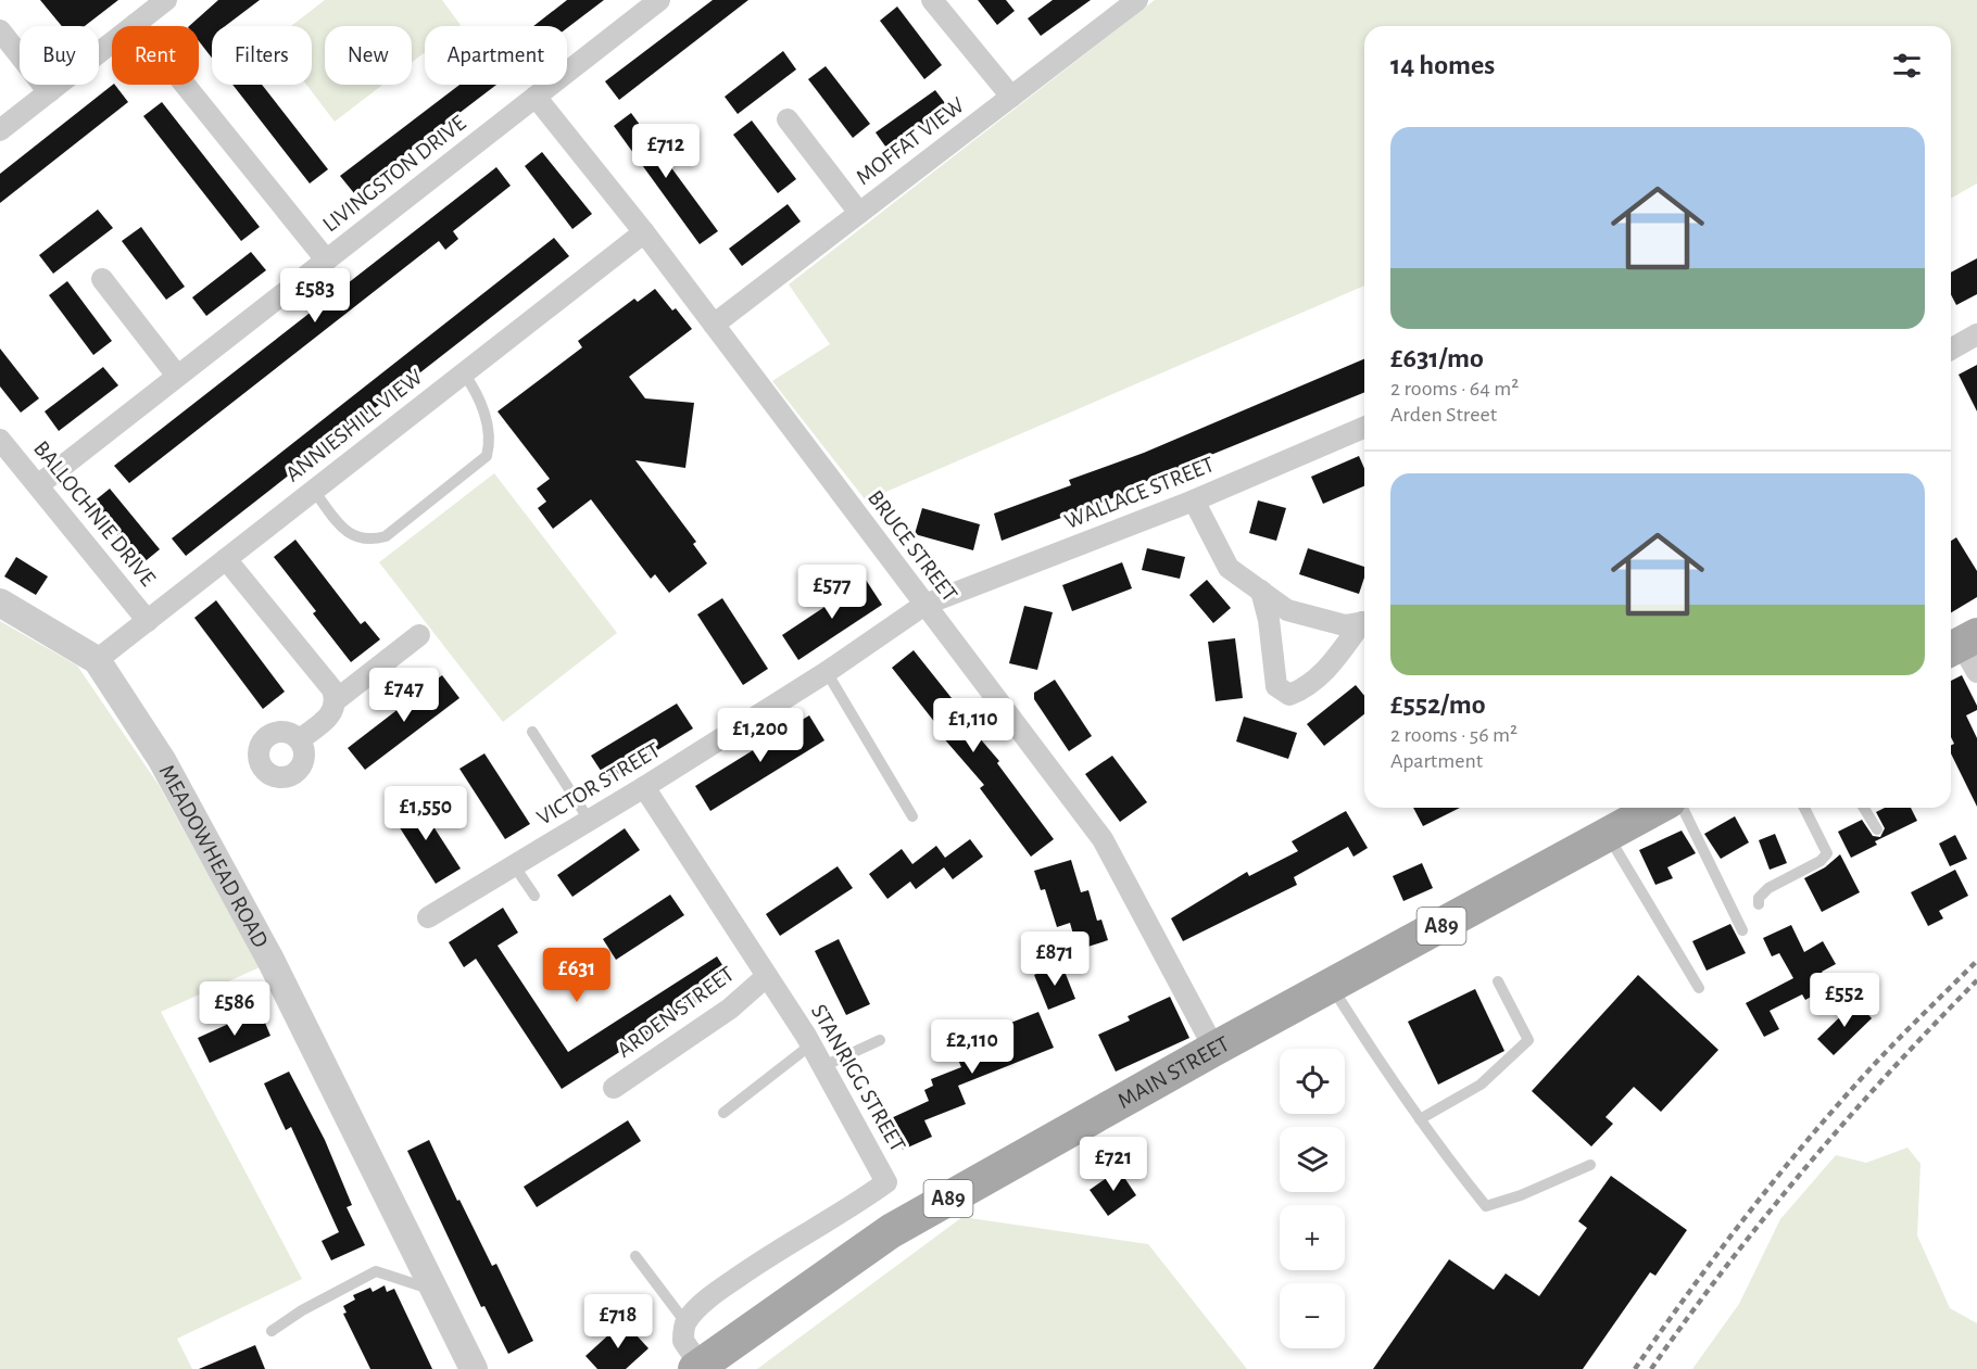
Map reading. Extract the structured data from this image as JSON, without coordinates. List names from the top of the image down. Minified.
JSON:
{"streets":{"main road":["A89","MAIN STREET"],"street":["MOFFAT VIEW","LIVINGSTON DRIVE","ANNIESHILL VIEW","WALLACE STREET","BALLOCHNIE DRIVE","BRUCE STREET","VICTOR STREET","MEADOWHEAD ROAD","ARDEN STREET","STANRIGG STREET"]},"crossings":[["MOFFAT VIEW","BRUCE STREET"],["LIVINGSTON DRIVE","BALLOCHNIE DRIVE"],["LIVINGSTON DRIVE","BRUCE STREET"],["ANNIESHILL VIEW","BALLOCHNIE DRIVE"],["ANNIESHILL VIEW","BRUCE STREET"],["ANNIESHILL VIEW","MEADOWHEAD ROAD"],["WALLACE STREET","BRUCE STREET"],["WALLACE STREET","VICTOR STREET"],["BRUCE STREET","VICTOR STREET"],["BRUCE STREET","MAIN STREET"],["VICTOR STREET","STANRIGG STREET"],["ARDEN STREET","STANRIGG STREET"]],"page":{"chip":["Buy","Rent","Filters","New","Apartment"],"heading":"14 homes","list":[{"name":"£631/mo","note":"2 rooms · 64 m² · Arden Street"},{"name":"£552/mo","note":"2 rooms · 56 m² · Apartment"}],"price":["£712","£583","£577","£747","£1,110","£1,200","£1,550","£871","£631","£552","£586","£2,110","£721","£718"],"map_buttons":["+","−"]}}
